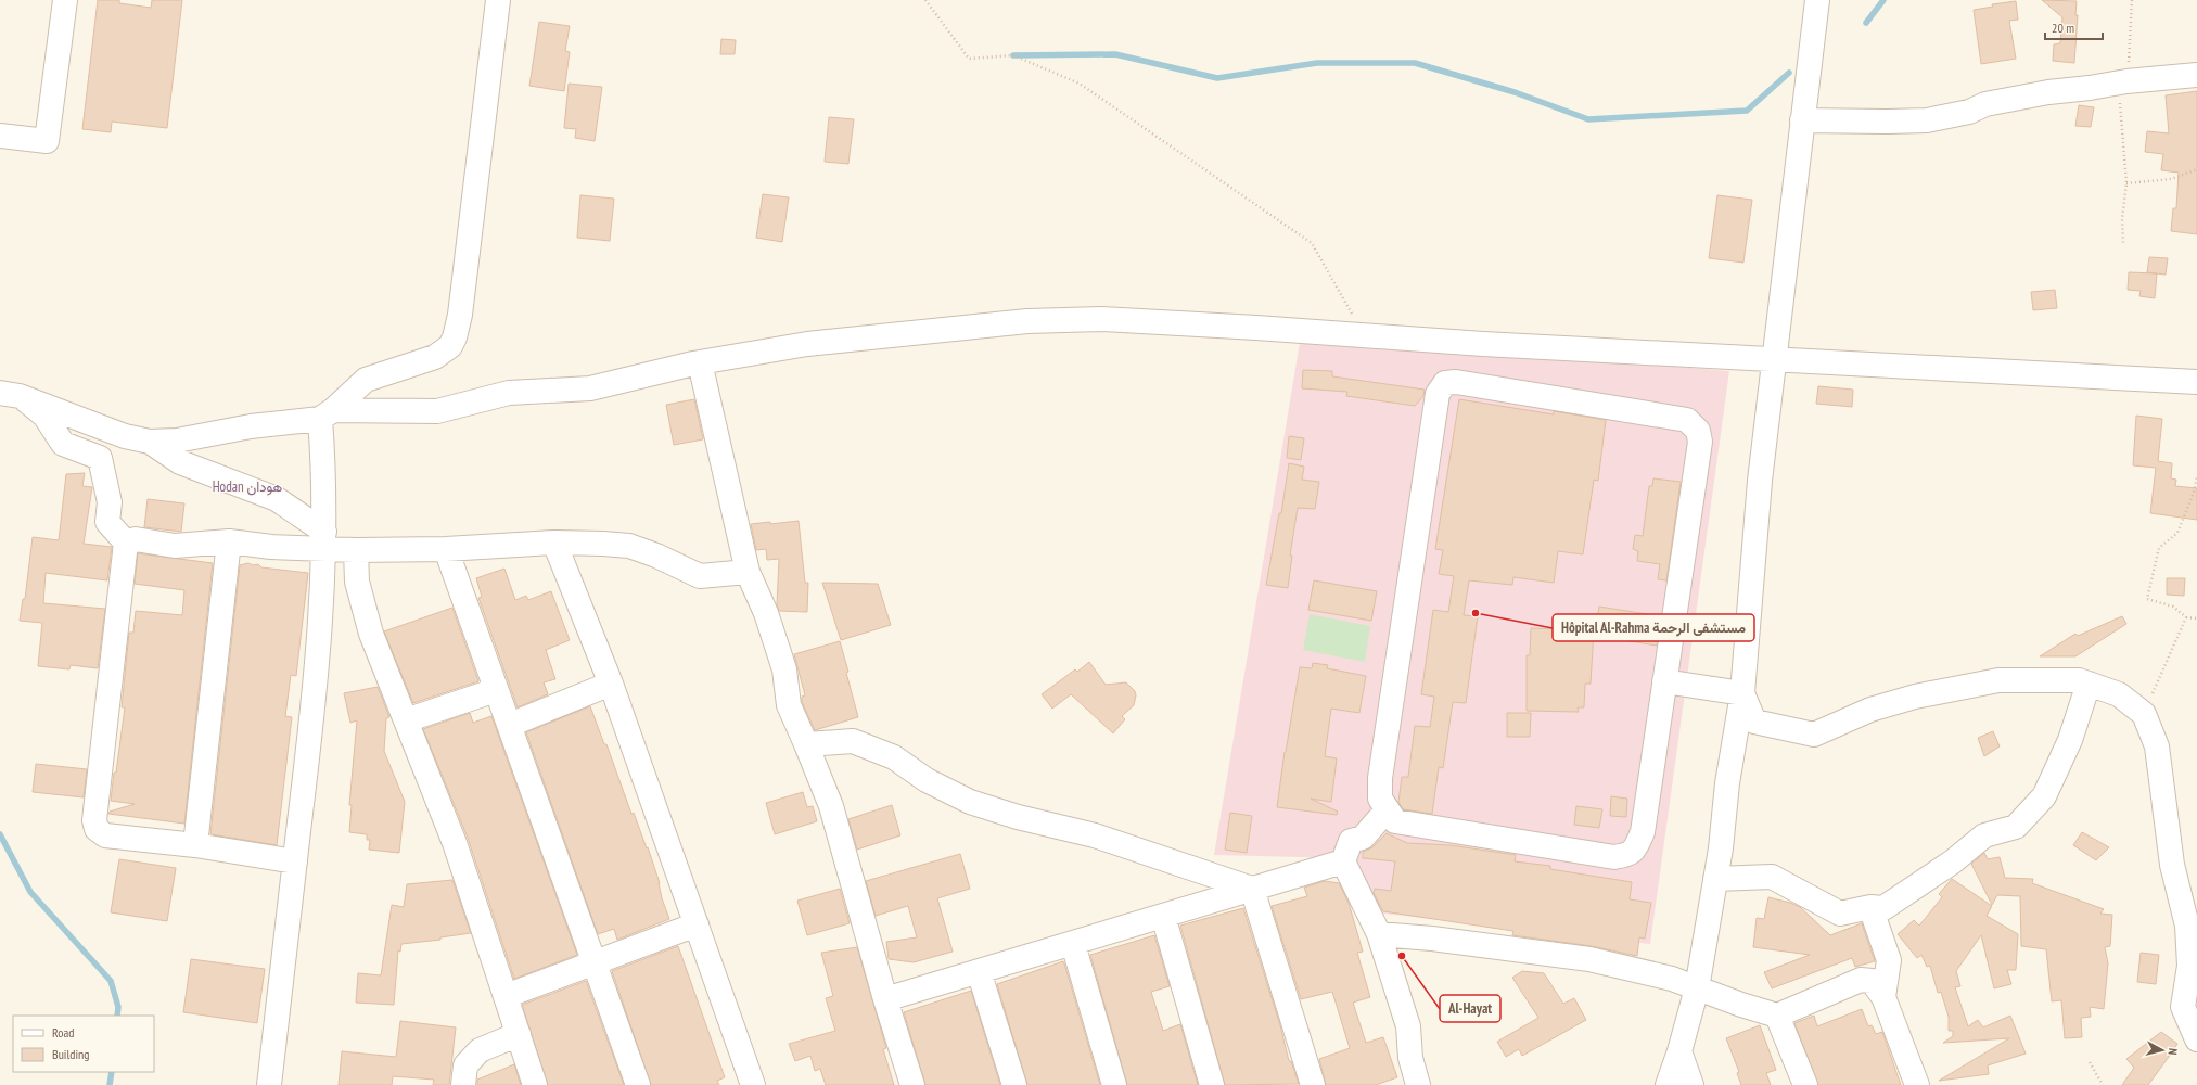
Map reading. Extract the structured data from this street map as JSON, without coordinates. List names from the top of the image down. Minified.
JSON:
{"districts":["Hodan هودان"],"places":["Hôpital Al-Rahma مستشفى الرحمة","Al-Hayat"],"legend":["Road","Building"],"scale_bar":"20 m","north":"right"}
